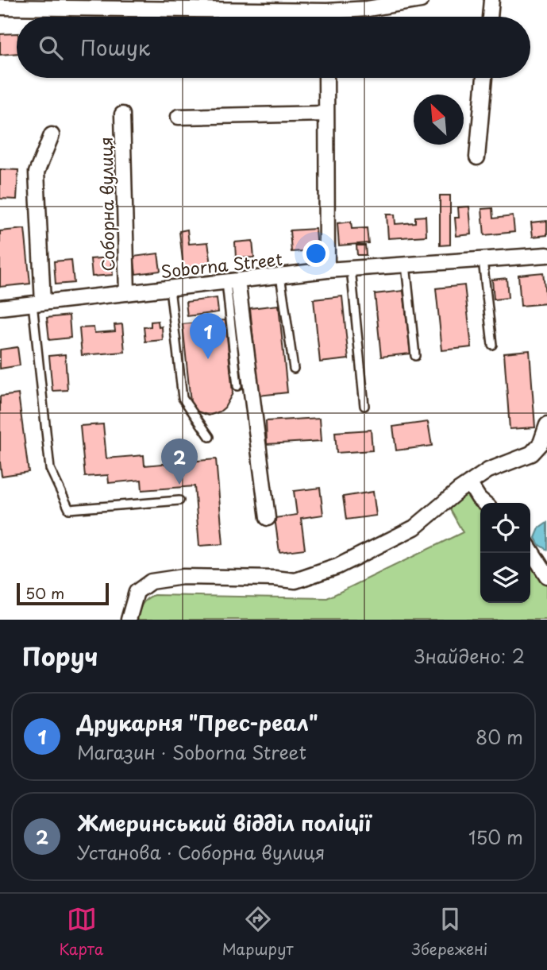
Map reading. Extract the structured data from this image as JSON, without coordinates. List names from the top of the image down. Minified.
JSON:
{"streets":{"street":["Соборна вулиця","Soborna Street"]},"crossings":[["Соборна вулиця","Soborna Street"]],"scale_bar":"50 m","north":"top left","page":{"search":"Пошук","pins":["1","2"],"scale":"50 m","heading":["Поруч","Знайдено: 2"],"list":[{"mark":"1","name":"Друкарня \"Прес-реал\"","note":"Магазин · Soborna Street","value":"80 m"},{"mark":"2","name":"Жмеринський відділ поліції","note":"Установа · Соборна вулиця","value":"150 m"}],"nav":["Карта","Маршрут","Збережені"]}}
